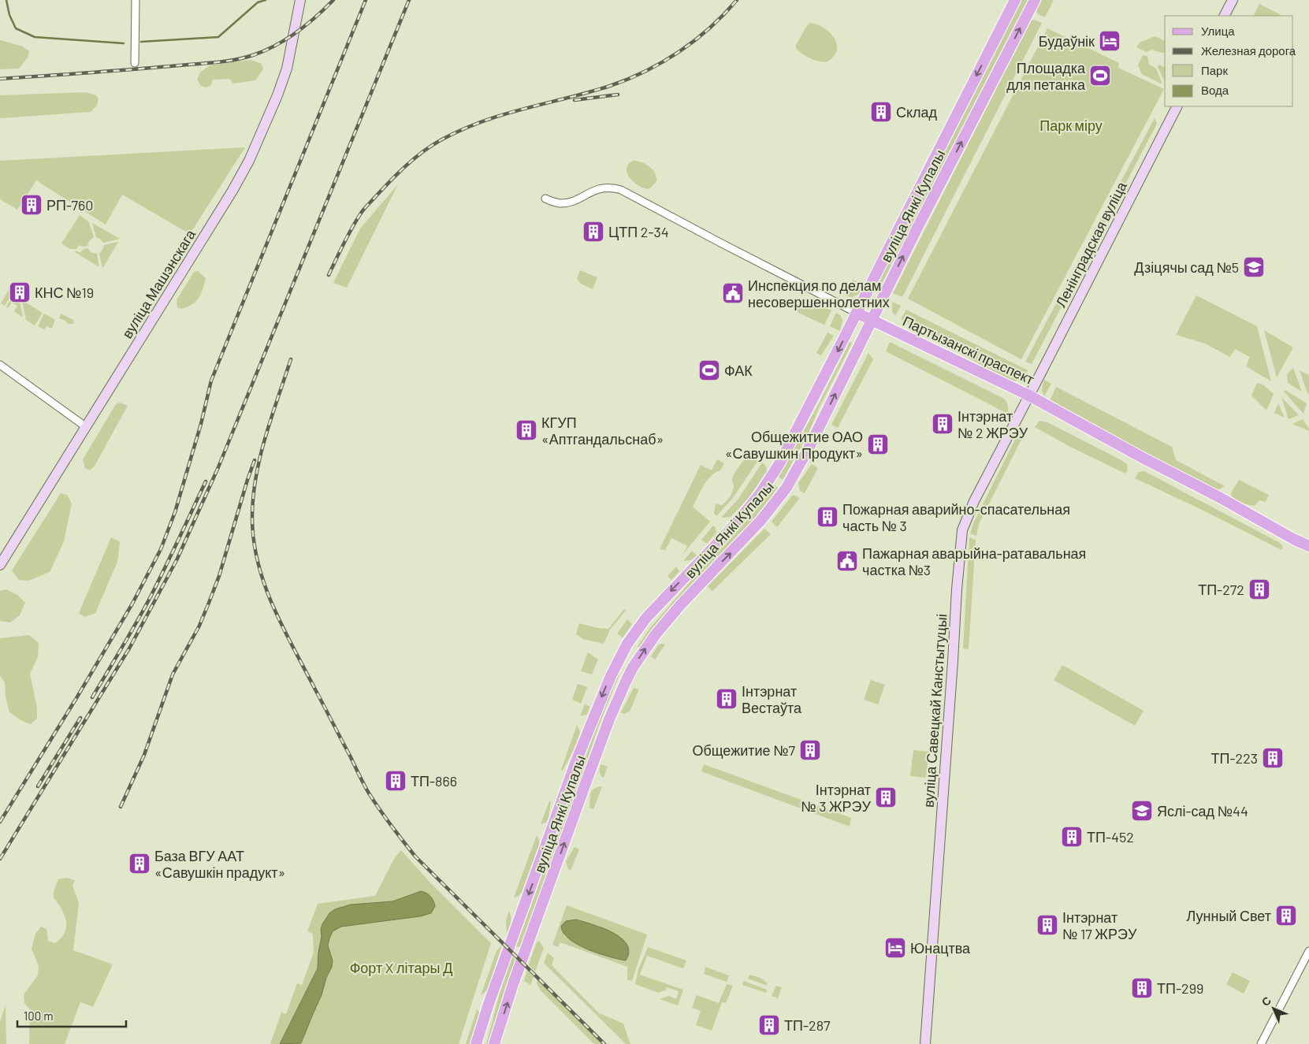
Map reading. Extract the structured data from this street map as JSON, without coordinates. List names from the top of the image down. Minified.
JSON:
{"streets":{"main road":["вуліца Янкі Купалы","Ленінградская вуліца","вуліца Машэнскага","Партызанскі праспект","вуліца Савецкай Канстытуцыі"]},"crossings":[["вуліца Янкі Купалы","Партызанскі праспект"],["Ленінградская вуліца","Партызанскі праспект"],["Ленінградская вуліца","вуліца Савецкай Канстытуцыі"],["Партызанскі праспект","вуліца Савецкай Канстытуцыі"]],"parks":["Парк міру","Форт X літары Д"],"places":{"hotel":["Будаўнік","Юнацтва"],"sports":["Площадка для петанка","ФАК"],"building":["Склад","РП-760","ЦТП 2-34","КНС №19","Інтэрнат № 2 ЖРЭУ","КГУП «Аптгандальснаб»","Общежитие ОАО «Савушкин Продукт»","Пожарная аварийно-спасательная часть № 3","ТП-272","Інтэрнат Вестаўта","Общежитие №7","ТП-223","ТП-866","Інтэрнат № 3 ЖРЭУ","ТП-452","База ВГУ ААТ «Савушкін прадукт»","Лунный Свет","Інтэрнат № 17 ЖРЭУ","ТП-299","ТП-287"],"school or university":["Дзіцячы сад №5","Яслі-сад №44"],"public building":["Инспекция по делам несовершеннолетних","Пажарная аварыйна-ратавальная частка №3"]},"legend":["Улица","Железная дорога","Парк","Вода"],"scale_bar":"100 m","north":"top left"}
